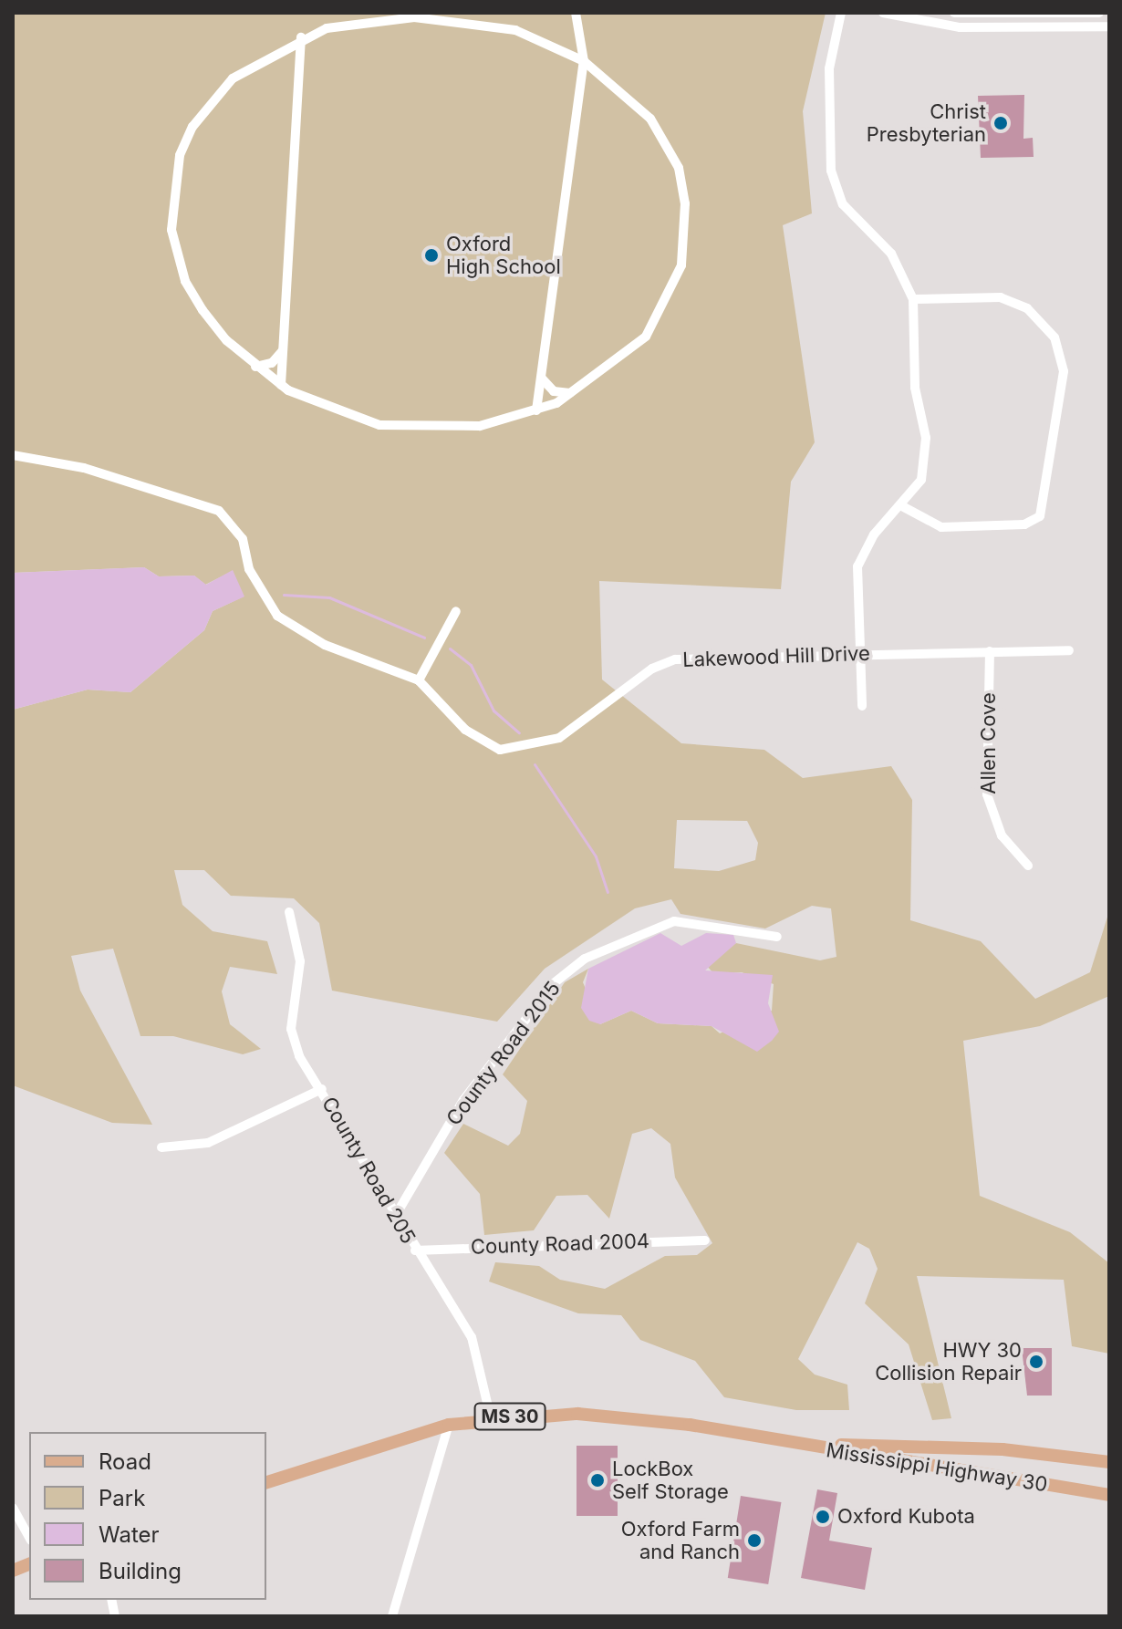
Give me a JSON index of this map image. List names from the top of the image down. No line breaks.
{"streets":{"main road":["MS 30","Mississippi Highway 30"],"street":["Lakewood Hill Drive","Allen Cove","County Road 2015","County Road 205","County Road 2004"]},"crossings":[["Lakewood Hill Drive","Allen Cove"],["County Road 2015","County Road 205"],["County Road 205","County Road 2004"],["County Road 205","Mississippi Highway 30"]],"places":["Christ Presbyterian","Oxford High School","HWY 30 Collision Repair","LockBox Self Storage","Oxford Kubota","Oxford Farm and Ranch"],"legend":["Road","Park","Water","Building"]}
